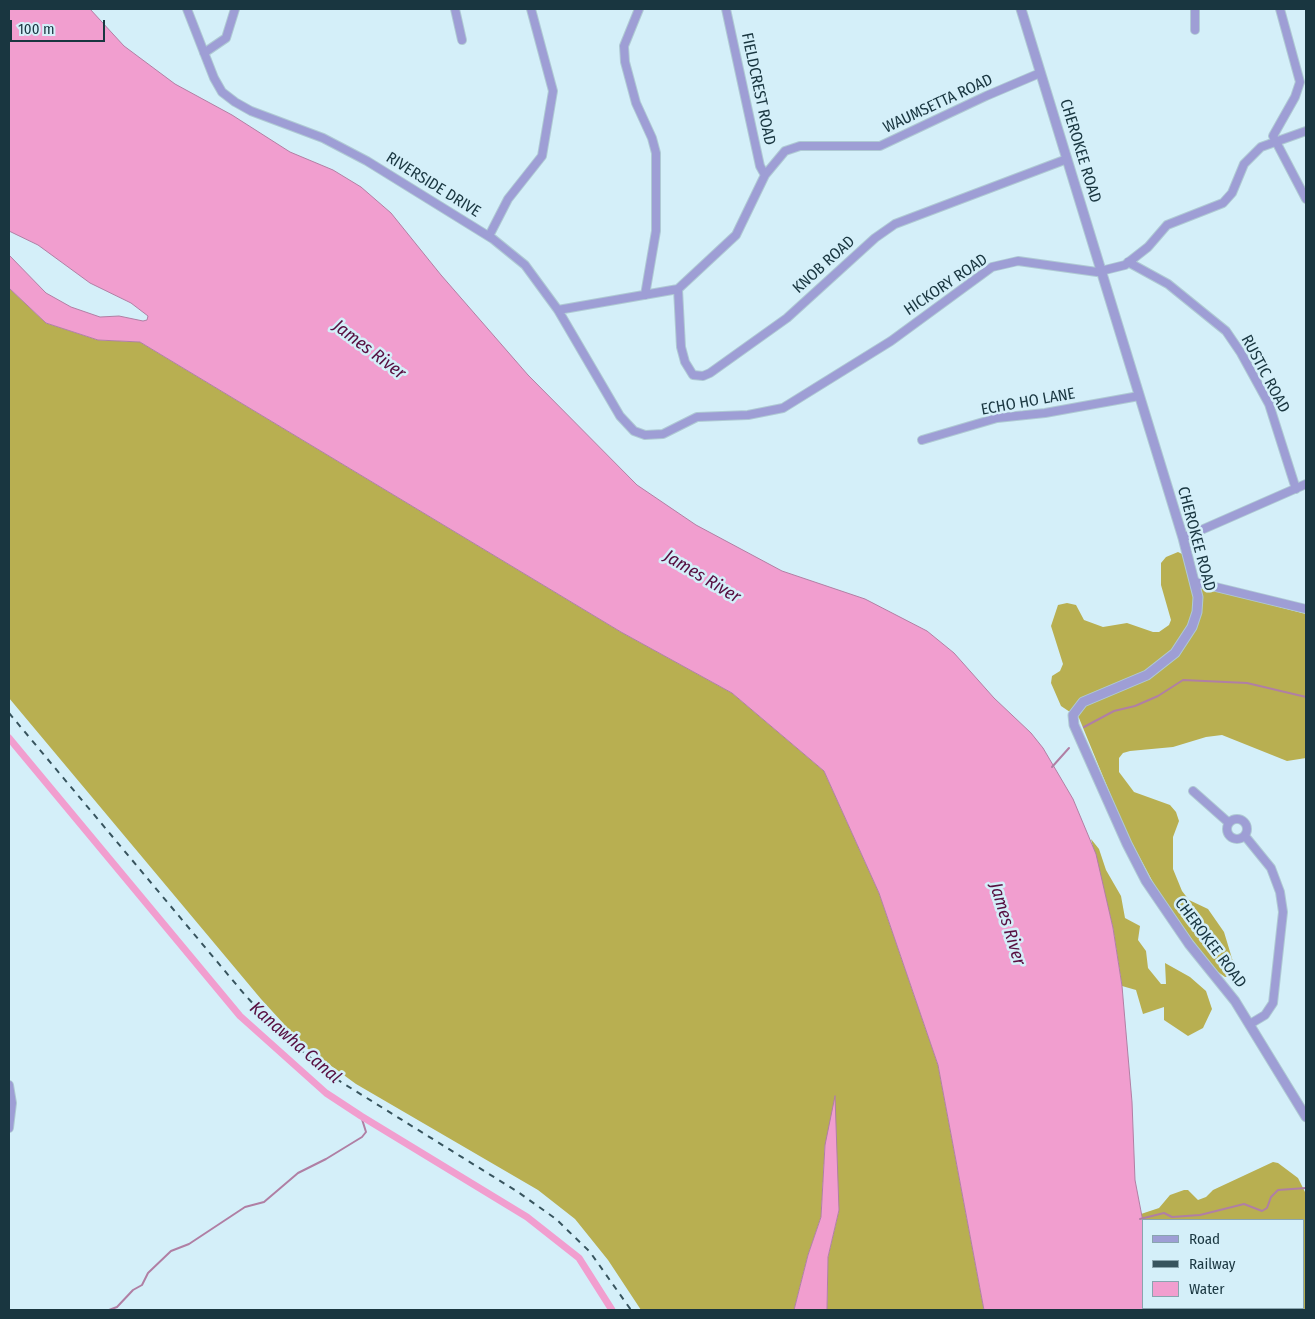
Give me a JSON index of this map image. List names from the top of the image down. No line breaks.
{"streets":{"street":["FIELDCREST ROAD","WAUMSETTA ROAD","CHEROKEE ROAD","RIVERSIDE DRIVE","KNOB ROAD","HICKORY ROAD","RUSTIC ROAD","ECHO HO LANE"]},"crossings":[["FIELDCREST ROAD","WAUMSETTA ROAD"],["WAUMSETTA ROAD","CHEROKEE ROAD"],["WAUMSETTA ROAD","KNOB ROAD"],["CHEROKEE ROAD","KNOB ROAD"],["CHEROKEE ROAD","HICKORY ROAD"],["CHEROKEE ROAD","ECHO HO LANE"],["RIVERSIDE DRIVE","HICKORY ROAD"],["HICKORY ROAD","RUSTIC ROAD"]],"water":["James River","Kanawha Canal"],"legend":["Road","Railway","Water"],"scale_bar":"100 m"}
